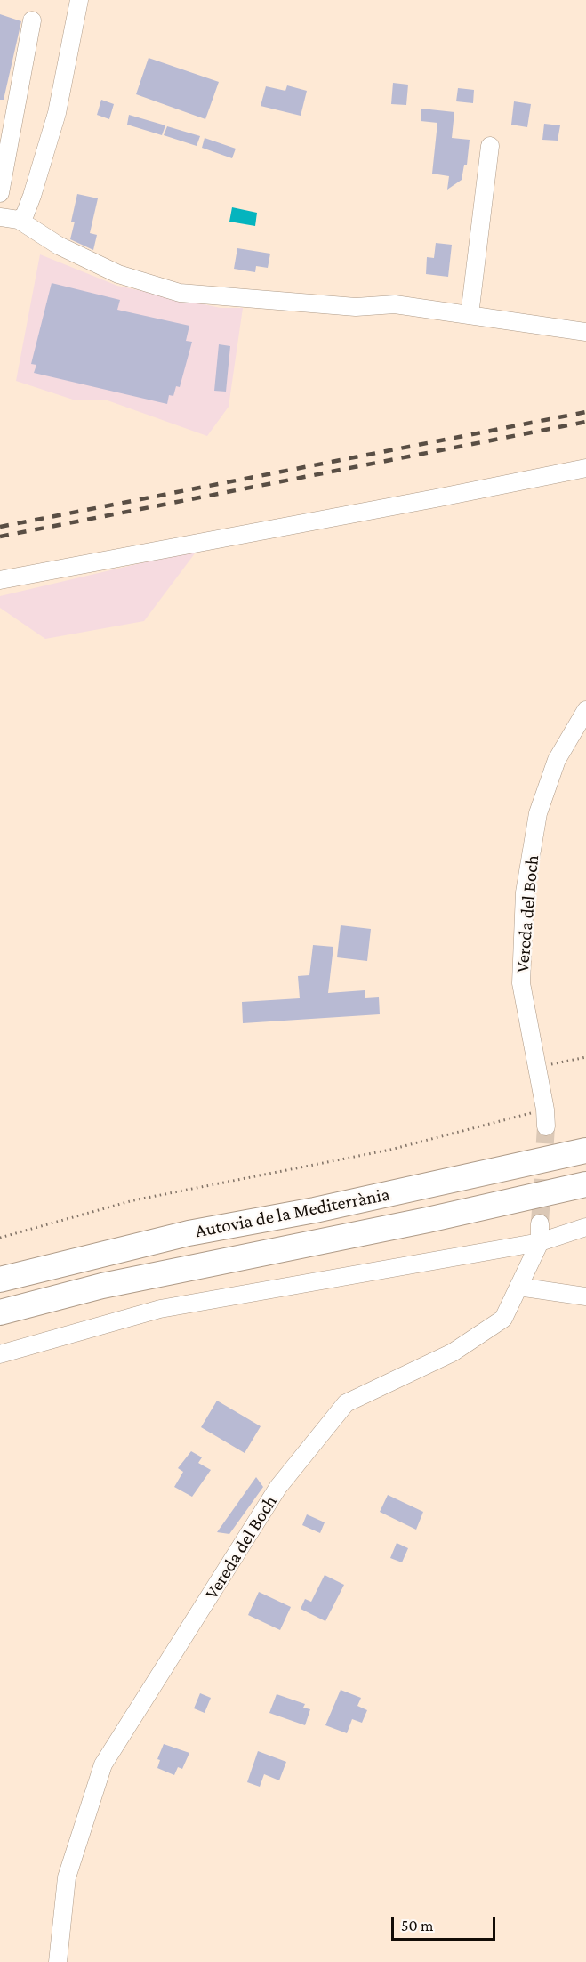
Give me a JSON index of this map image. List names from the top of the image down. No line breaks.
{"streets":{"highway":["Autovia de la Mediterrània"],"street":["Vereda del Boch"]},"scale_bar":"50 m"}
